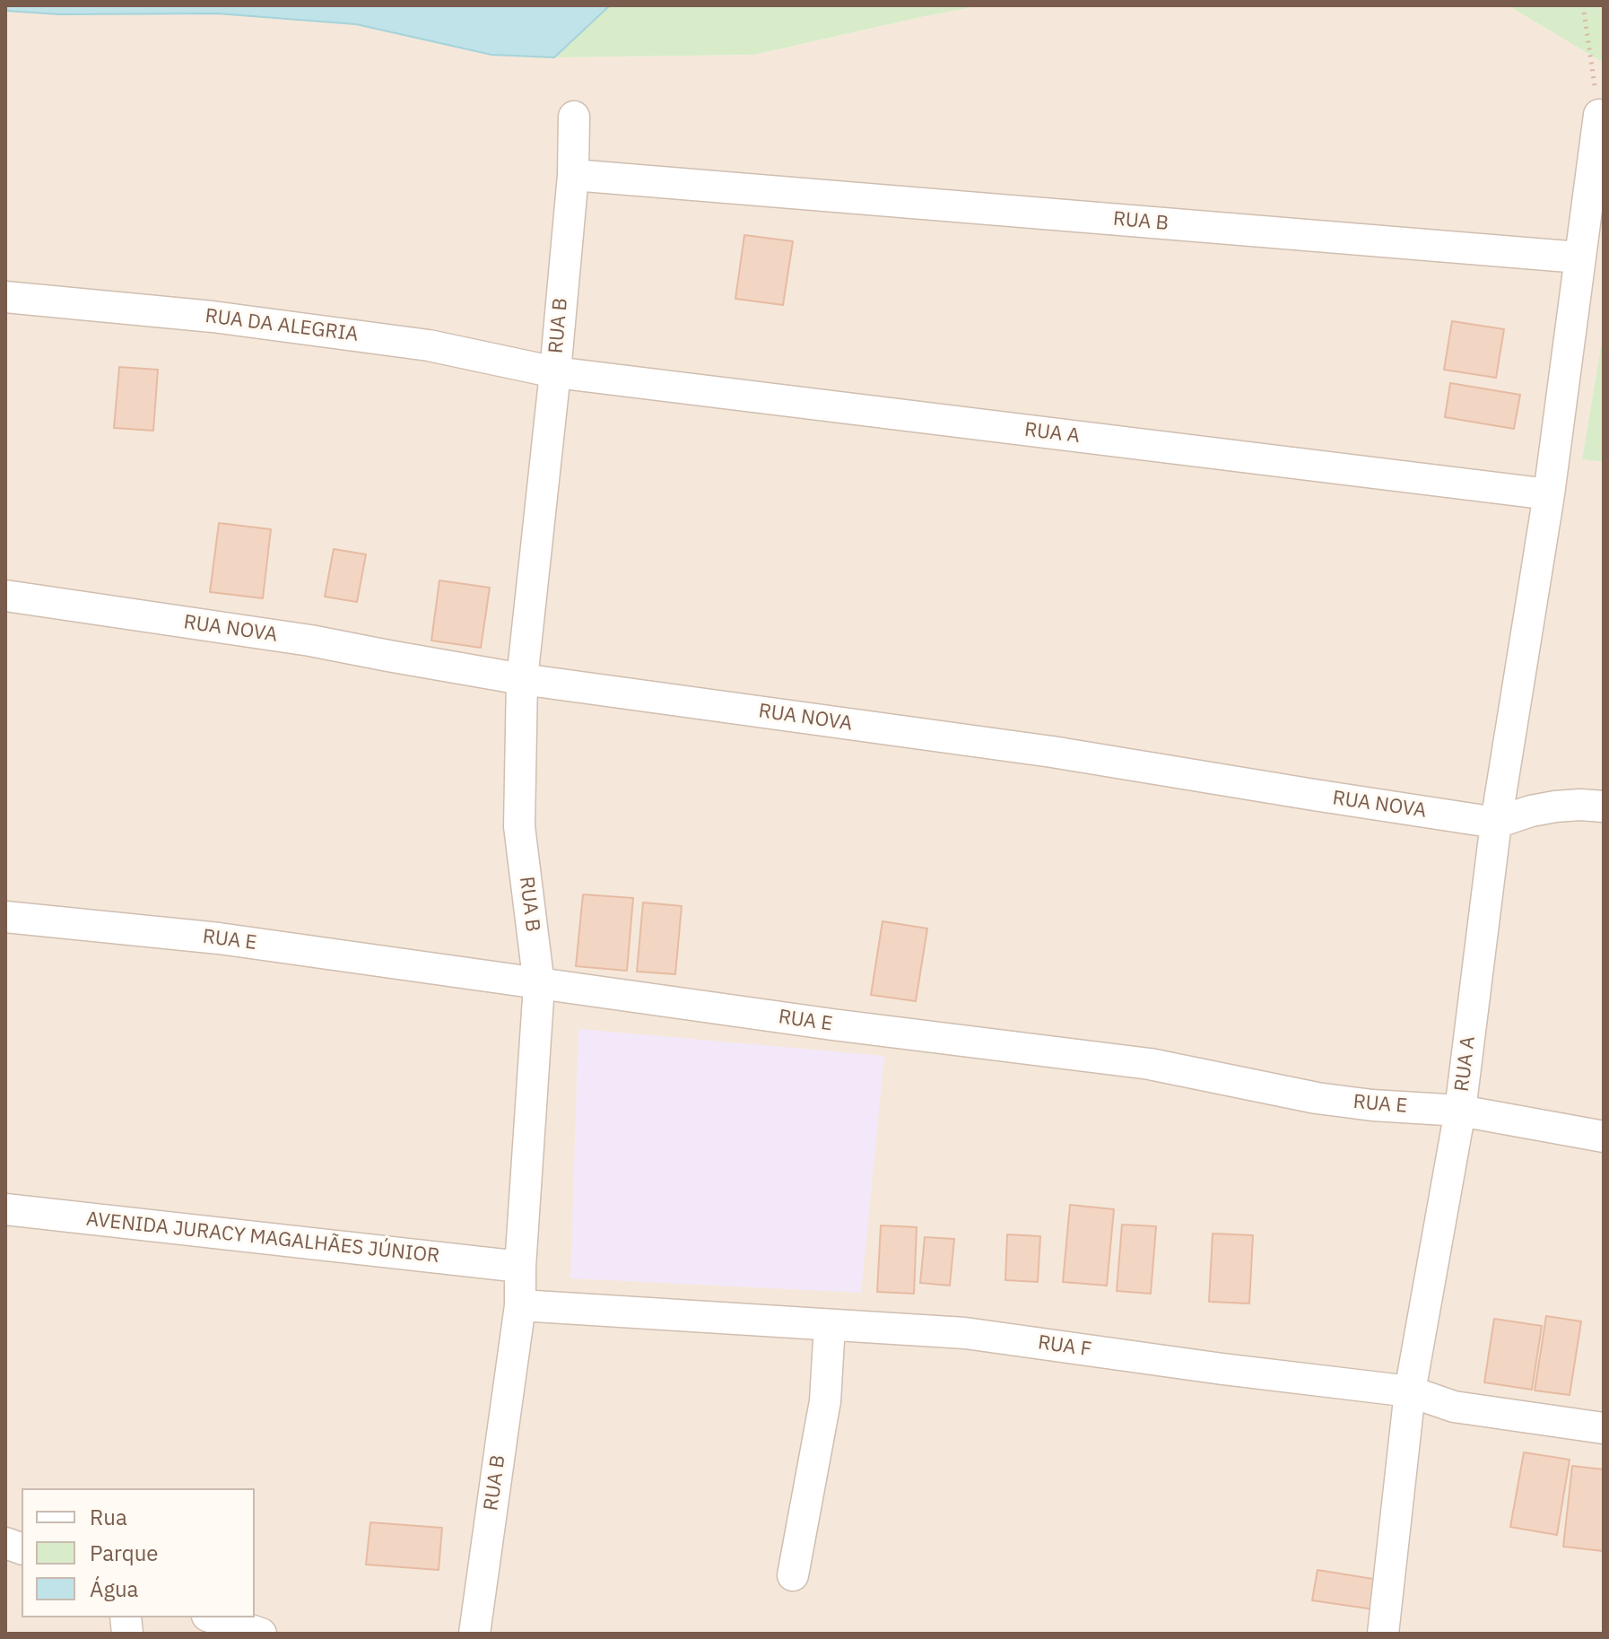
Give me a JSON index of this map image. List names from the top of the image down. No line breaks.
{"streets":{"street":["RUA B","RUA DA ALEGRIA","RUA A","RUA NOVA","RUA E","AVENIDA JURACY MAGALHÃES JÚNIOR","RUA F"]},"crossings":[["RUA B","RUA DA ALEGRIA"],["RUA B","RUA A"],["RUA B","RUA NOVA"],["RUA B","RUA E"],["RUA B","AVENIDA JURACY MAGALHÃES JÚNIOR"],["RUA B","RUA F"],["RUA DA ALEGRIA","RUA A"],["RUA A","RUA NOVA"],["RUA A","RUA E"],["RUA A","RUA F"]],"legend":["Rua","Parque","Água"]}
